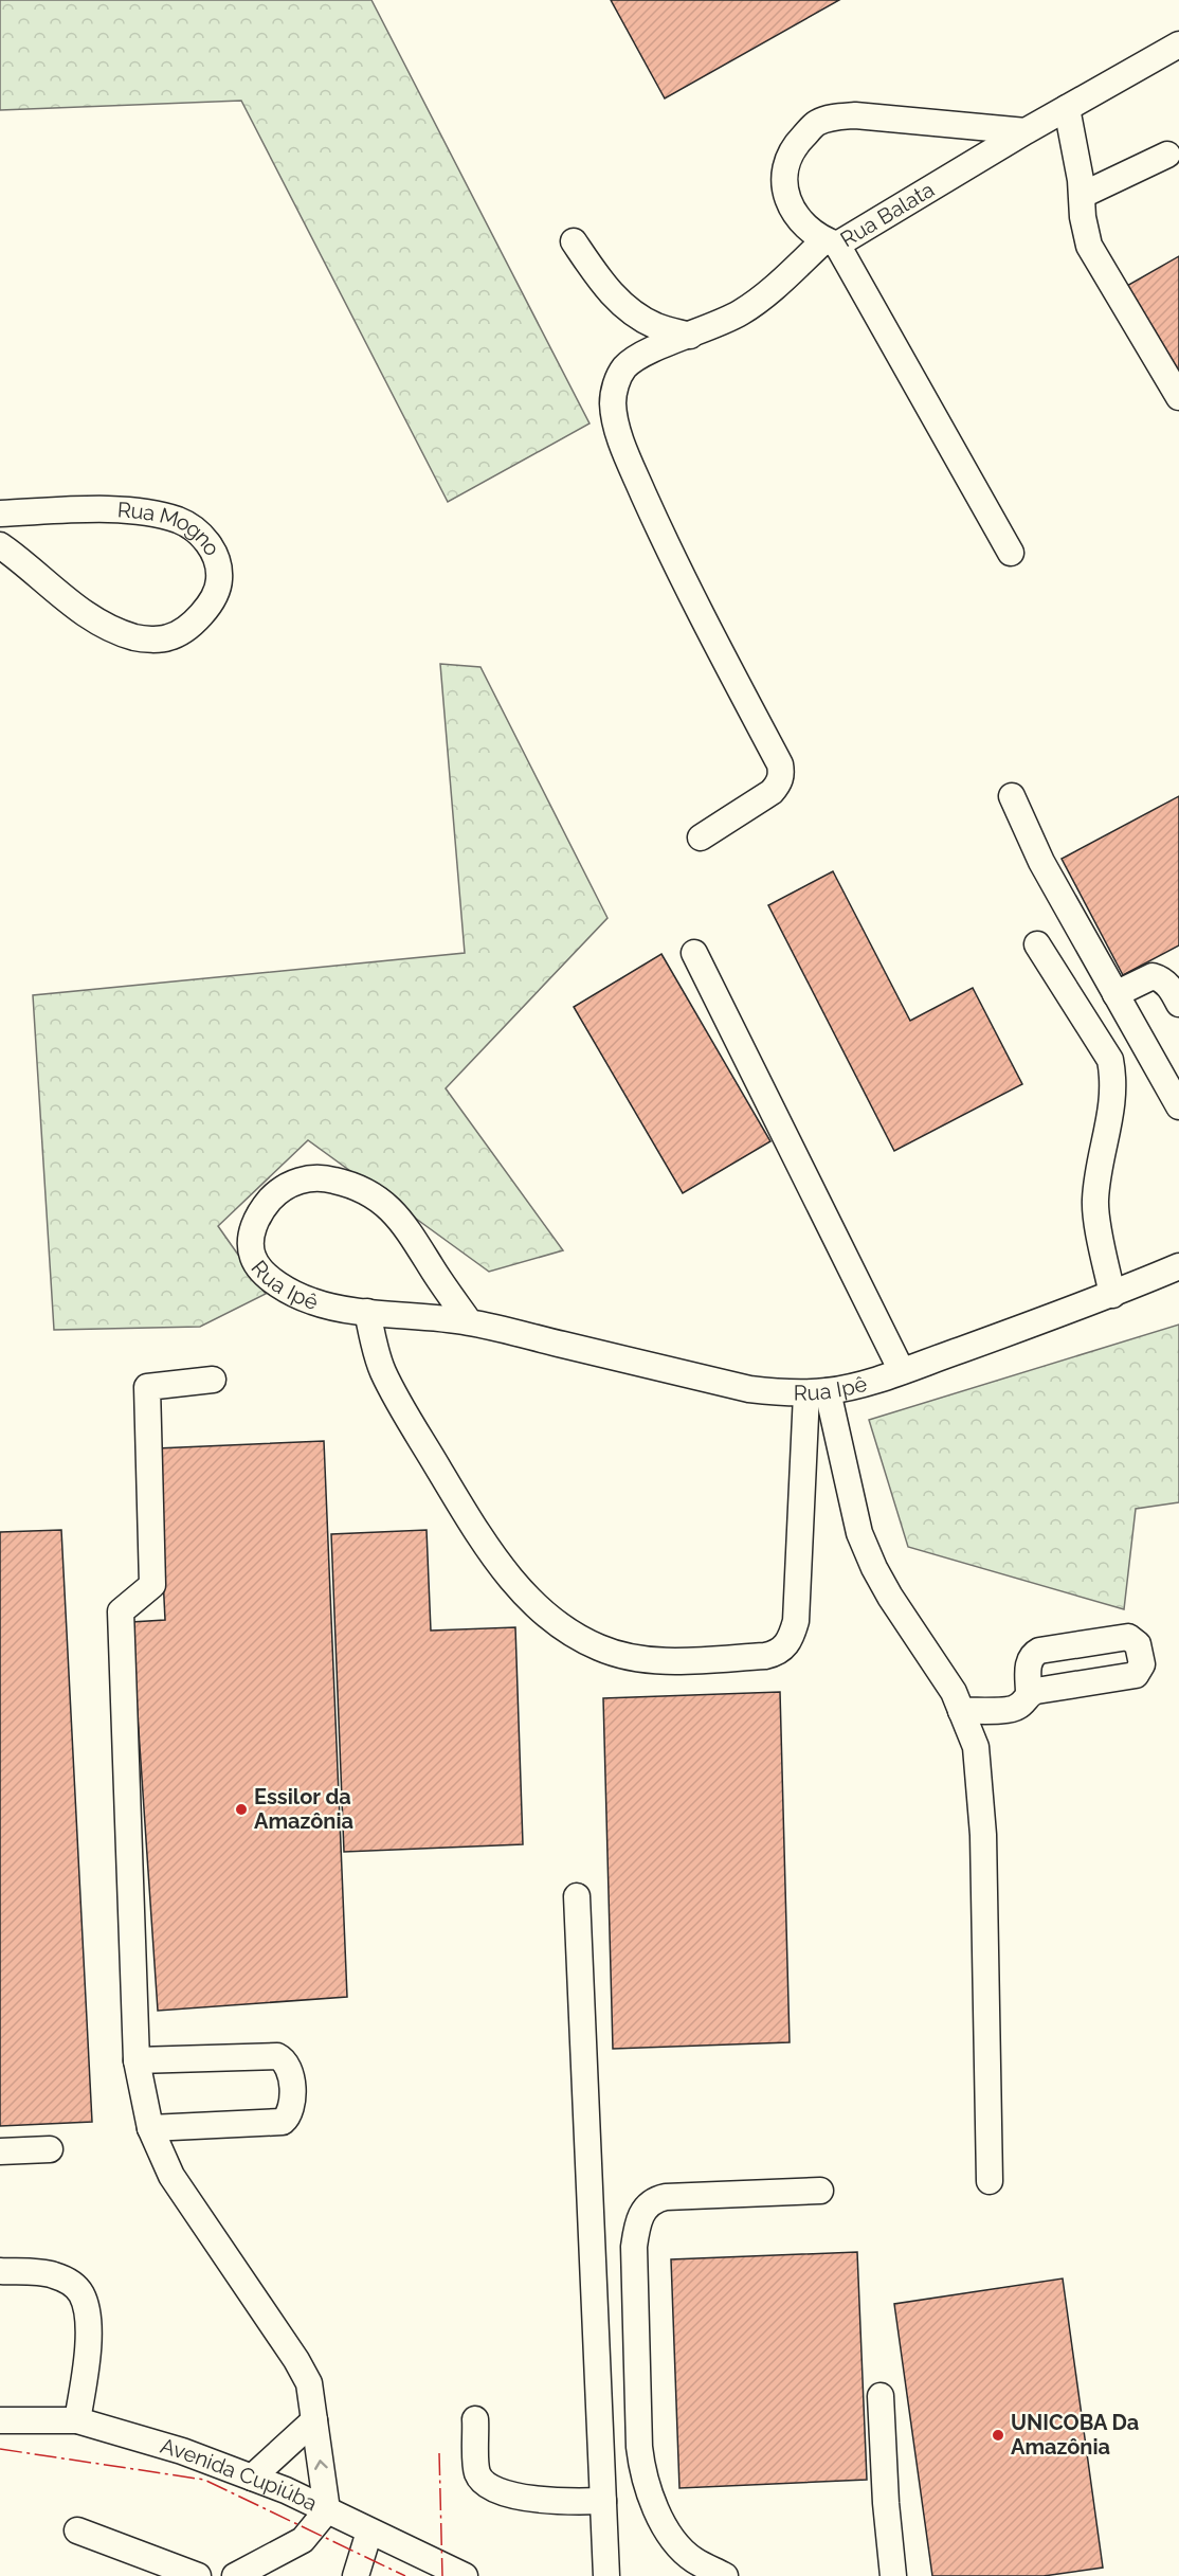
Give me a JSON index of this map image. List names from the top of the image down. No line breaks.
{"streets":{"street":["Rua Balata","Rua Mogno","Rua Ipê","Avenida Cupiúba"]},"places":["Essilor da Amazônia","UNICOBA Da Amazônia"]}
